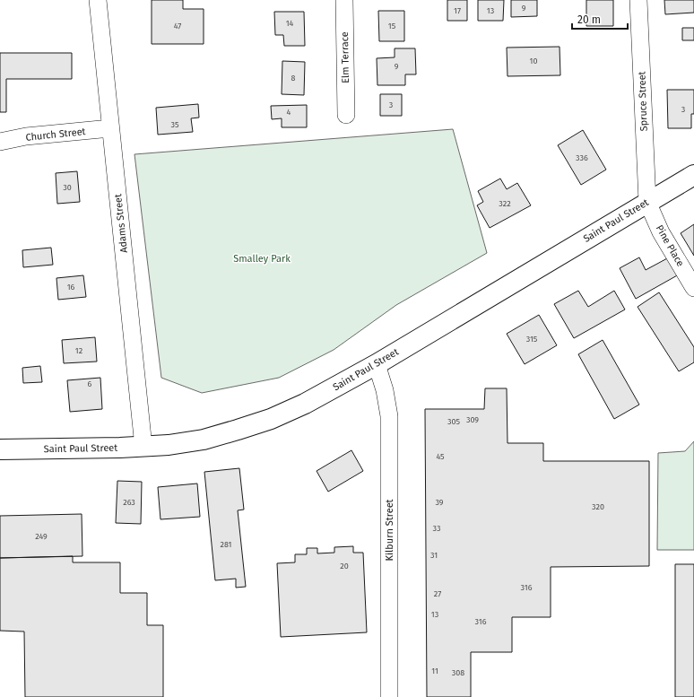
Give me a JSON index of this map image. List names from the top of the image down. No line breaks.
{"streets":{"street":["Elm Terrace","Spruce Street","Church Street","Saint Paul Street","Adams Street","Pine Place","Kilburn Street"]},"crossings":[["Spruce Street","Saint Paul Street"],["Spruce Street","Pine Place"],["Church Street","Adams Street"],["Saint Paul Street","Adams Street"],["Saint Paul Street","Pine Place"],["Saint Paul Street","Kilburn Street"]],"parks":["Smalley Park"],"house_numbers":["9","17","13","14","47","15","10","9","8","3","3","4","35","336","30","322","16","315","12","6","309","305","45","263","39","320","33","249","281","31","20","316","27","13","316","11","308"],"scale_bar":"20 m"}
